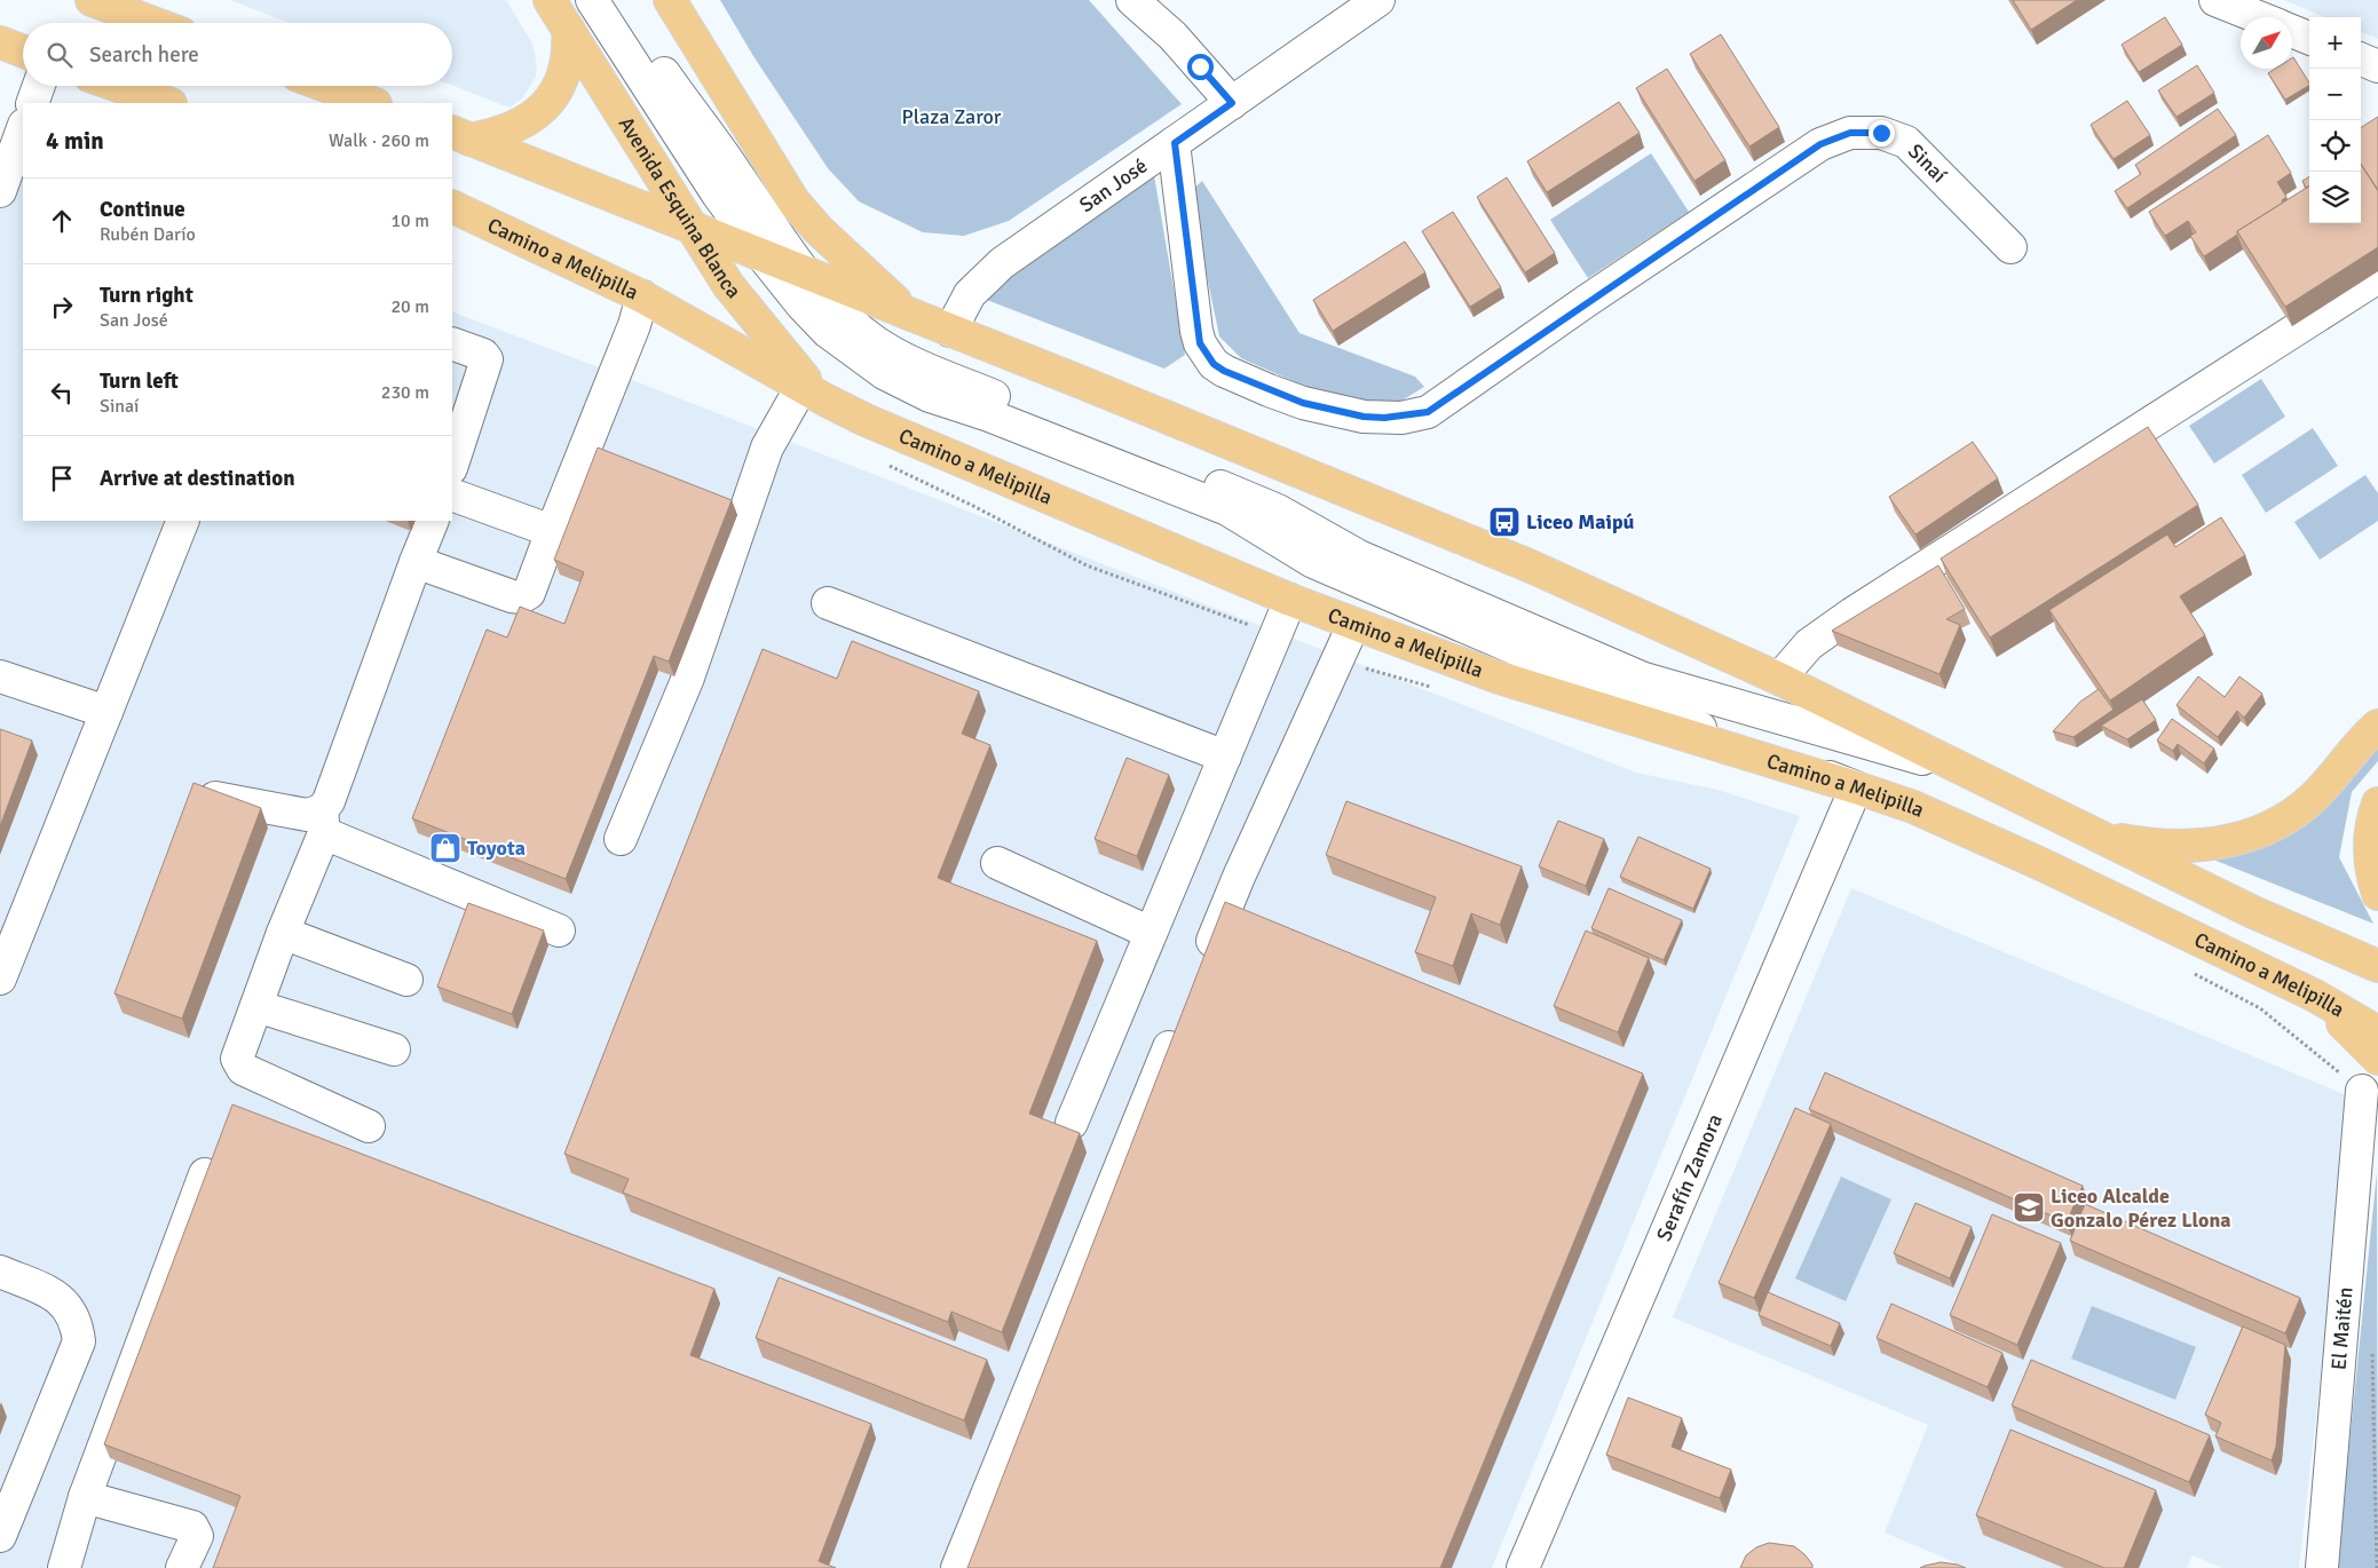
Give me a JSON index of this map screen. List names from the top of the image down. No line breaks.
{"streets":{"main road":["Avenida Esquina Blanca","Camino a Melipilla"],"street":["Sinaí","San José","Serafín Zamora","El Maitén"]},"crossings":[["Sinaí","San José"],["Avenida Esquina Blanca","Camino a Melipilla"],["Camino a Melipilla","Serafín Zamora"]],"parks":["Plaza Zaror"],"places":{"bus stop":["Liceo Maipú"],"shop":["Toyota"],"school or university":["Liceo Alcalde Gonzalo Pérez Llona"]},"north":"top right","page":{"map_buttons":["+","−"],"search":"Search here","heading":["4 min","Walk · 260 m"],"list":[["Continue","Rubén Darío","10 m"],["Turn right","San José","20 m"],["Turn left","Sinaí","230 m"],"Arrive at destination"]}}
